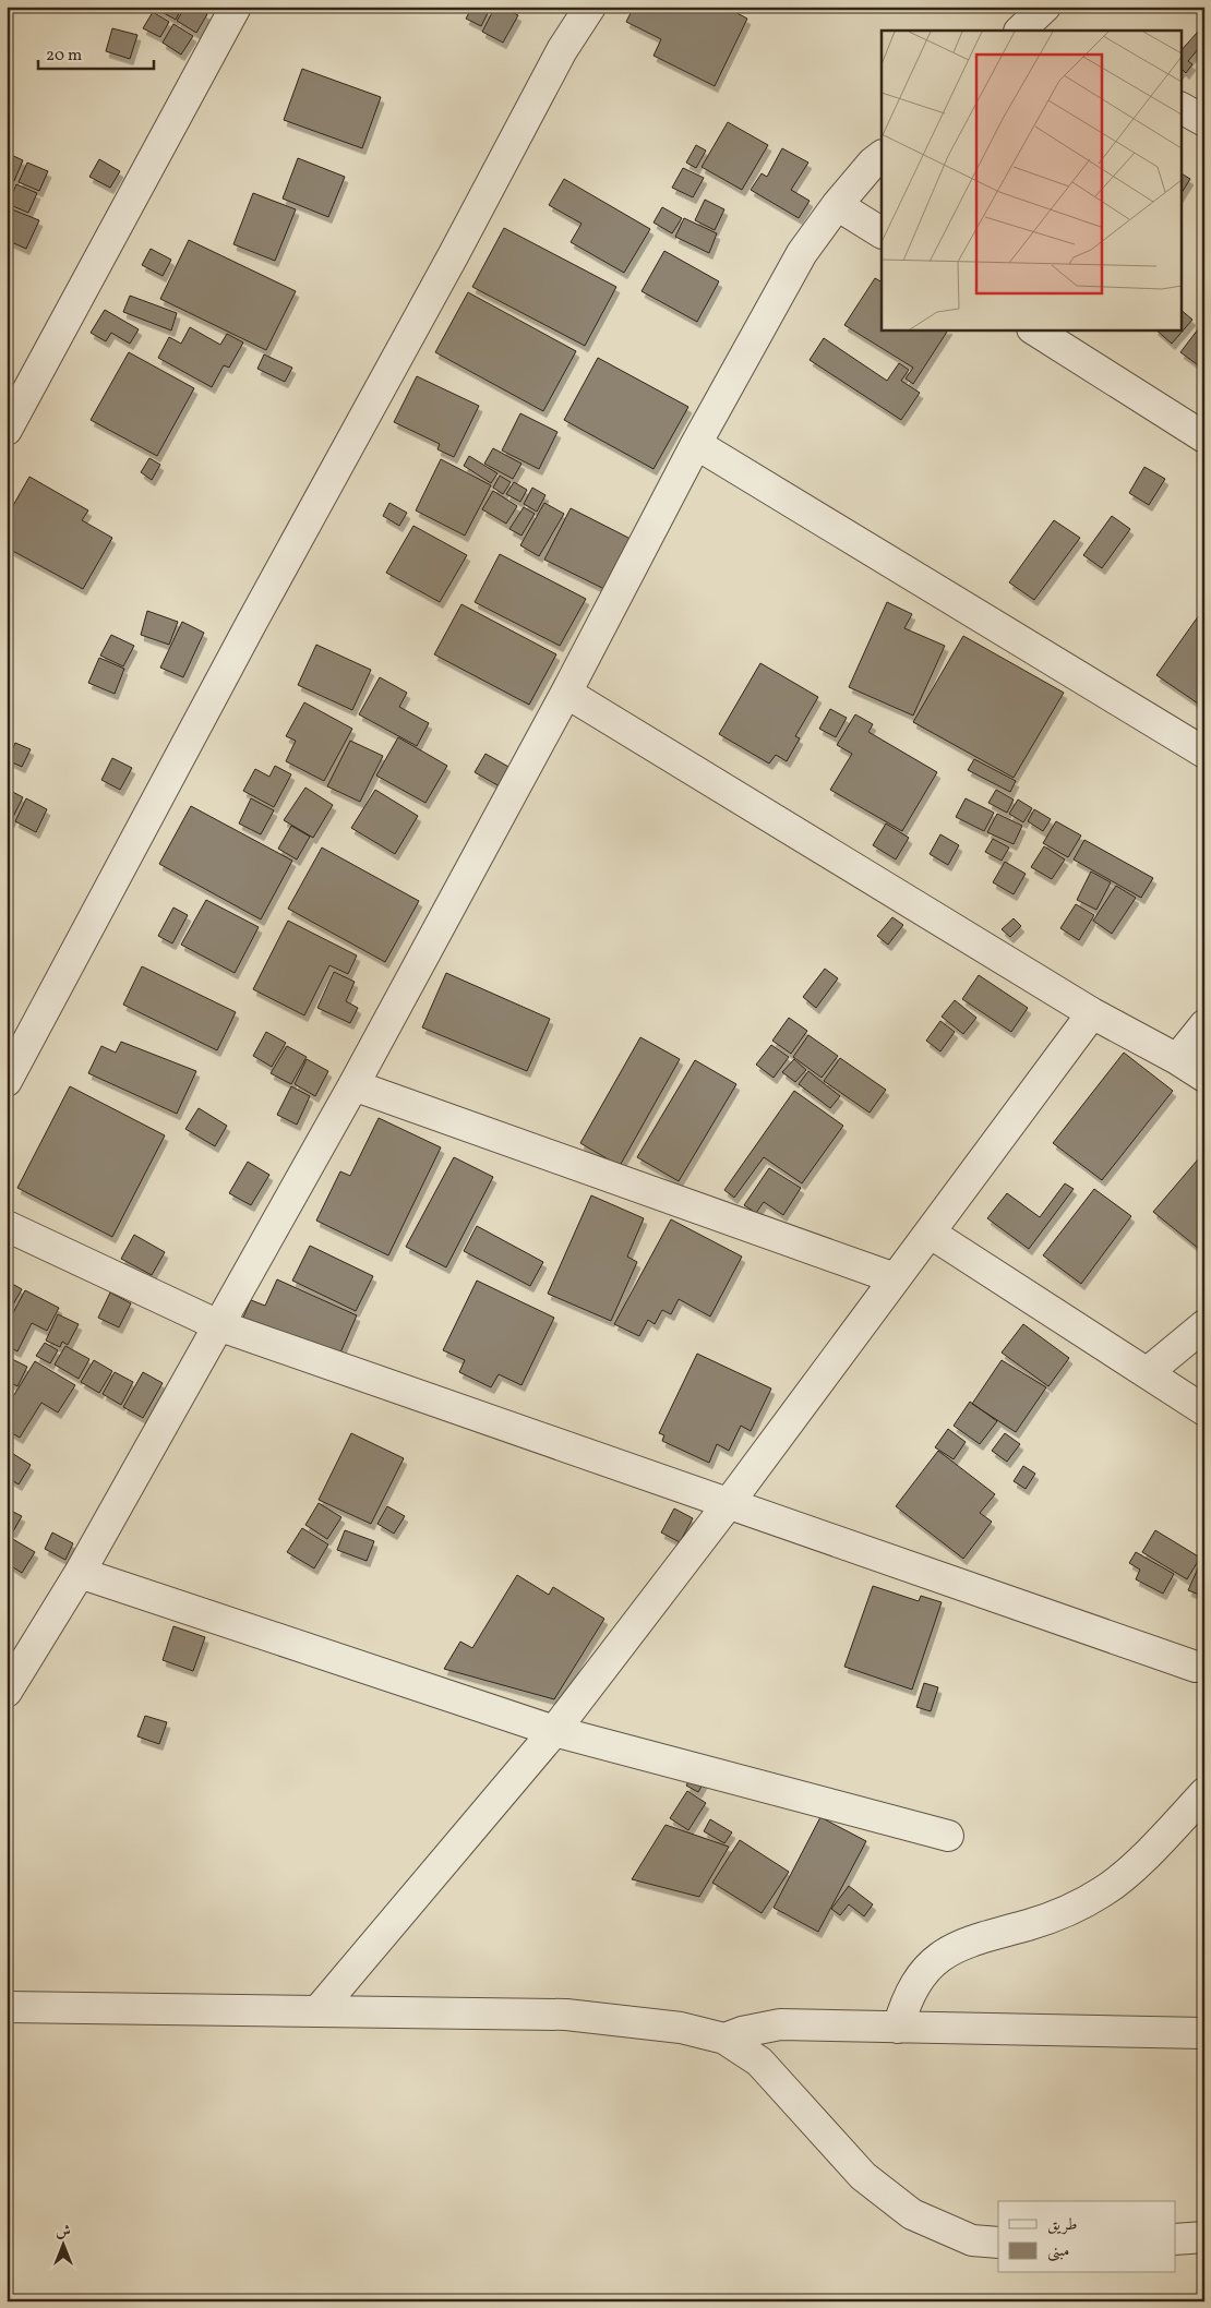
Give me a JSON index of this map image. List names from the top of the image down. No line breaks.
{"legend":["طريق","مبنى"],"scale_bar":"20 m","north":"top"}
